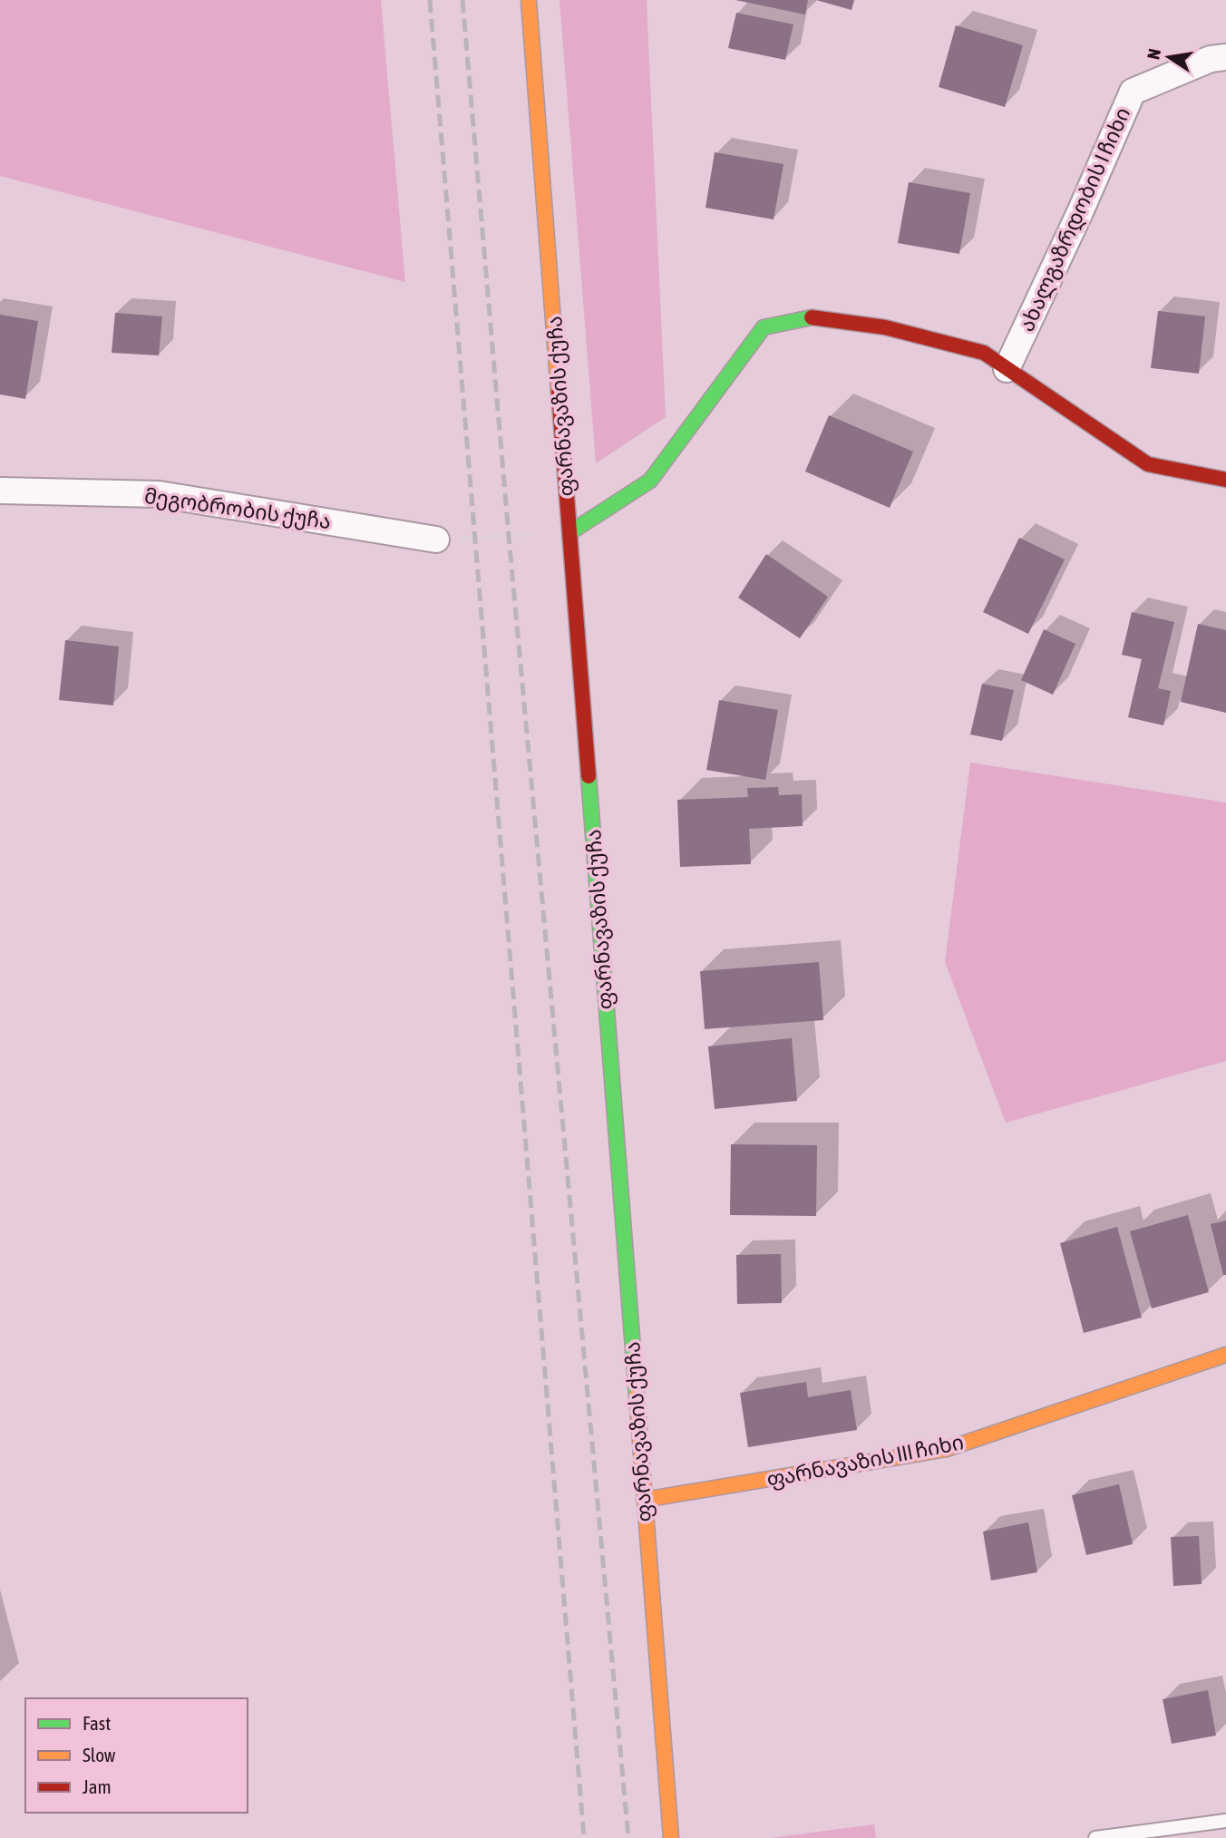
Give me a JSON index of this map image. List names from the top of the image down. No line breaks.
{"streets":{"street":["ახალგაზრდობის I ჩიხი","ფარნავაზის ქუჩა","მეგობრობის ქუჩა","ფარნავაზის III ჩიხი"]},"crossings":[["ფარნავაზის ქუჩა","ფარნავაზის III ჩიხი"]],"legend":["Fast","Slow","Jam"],"north":"left"}
